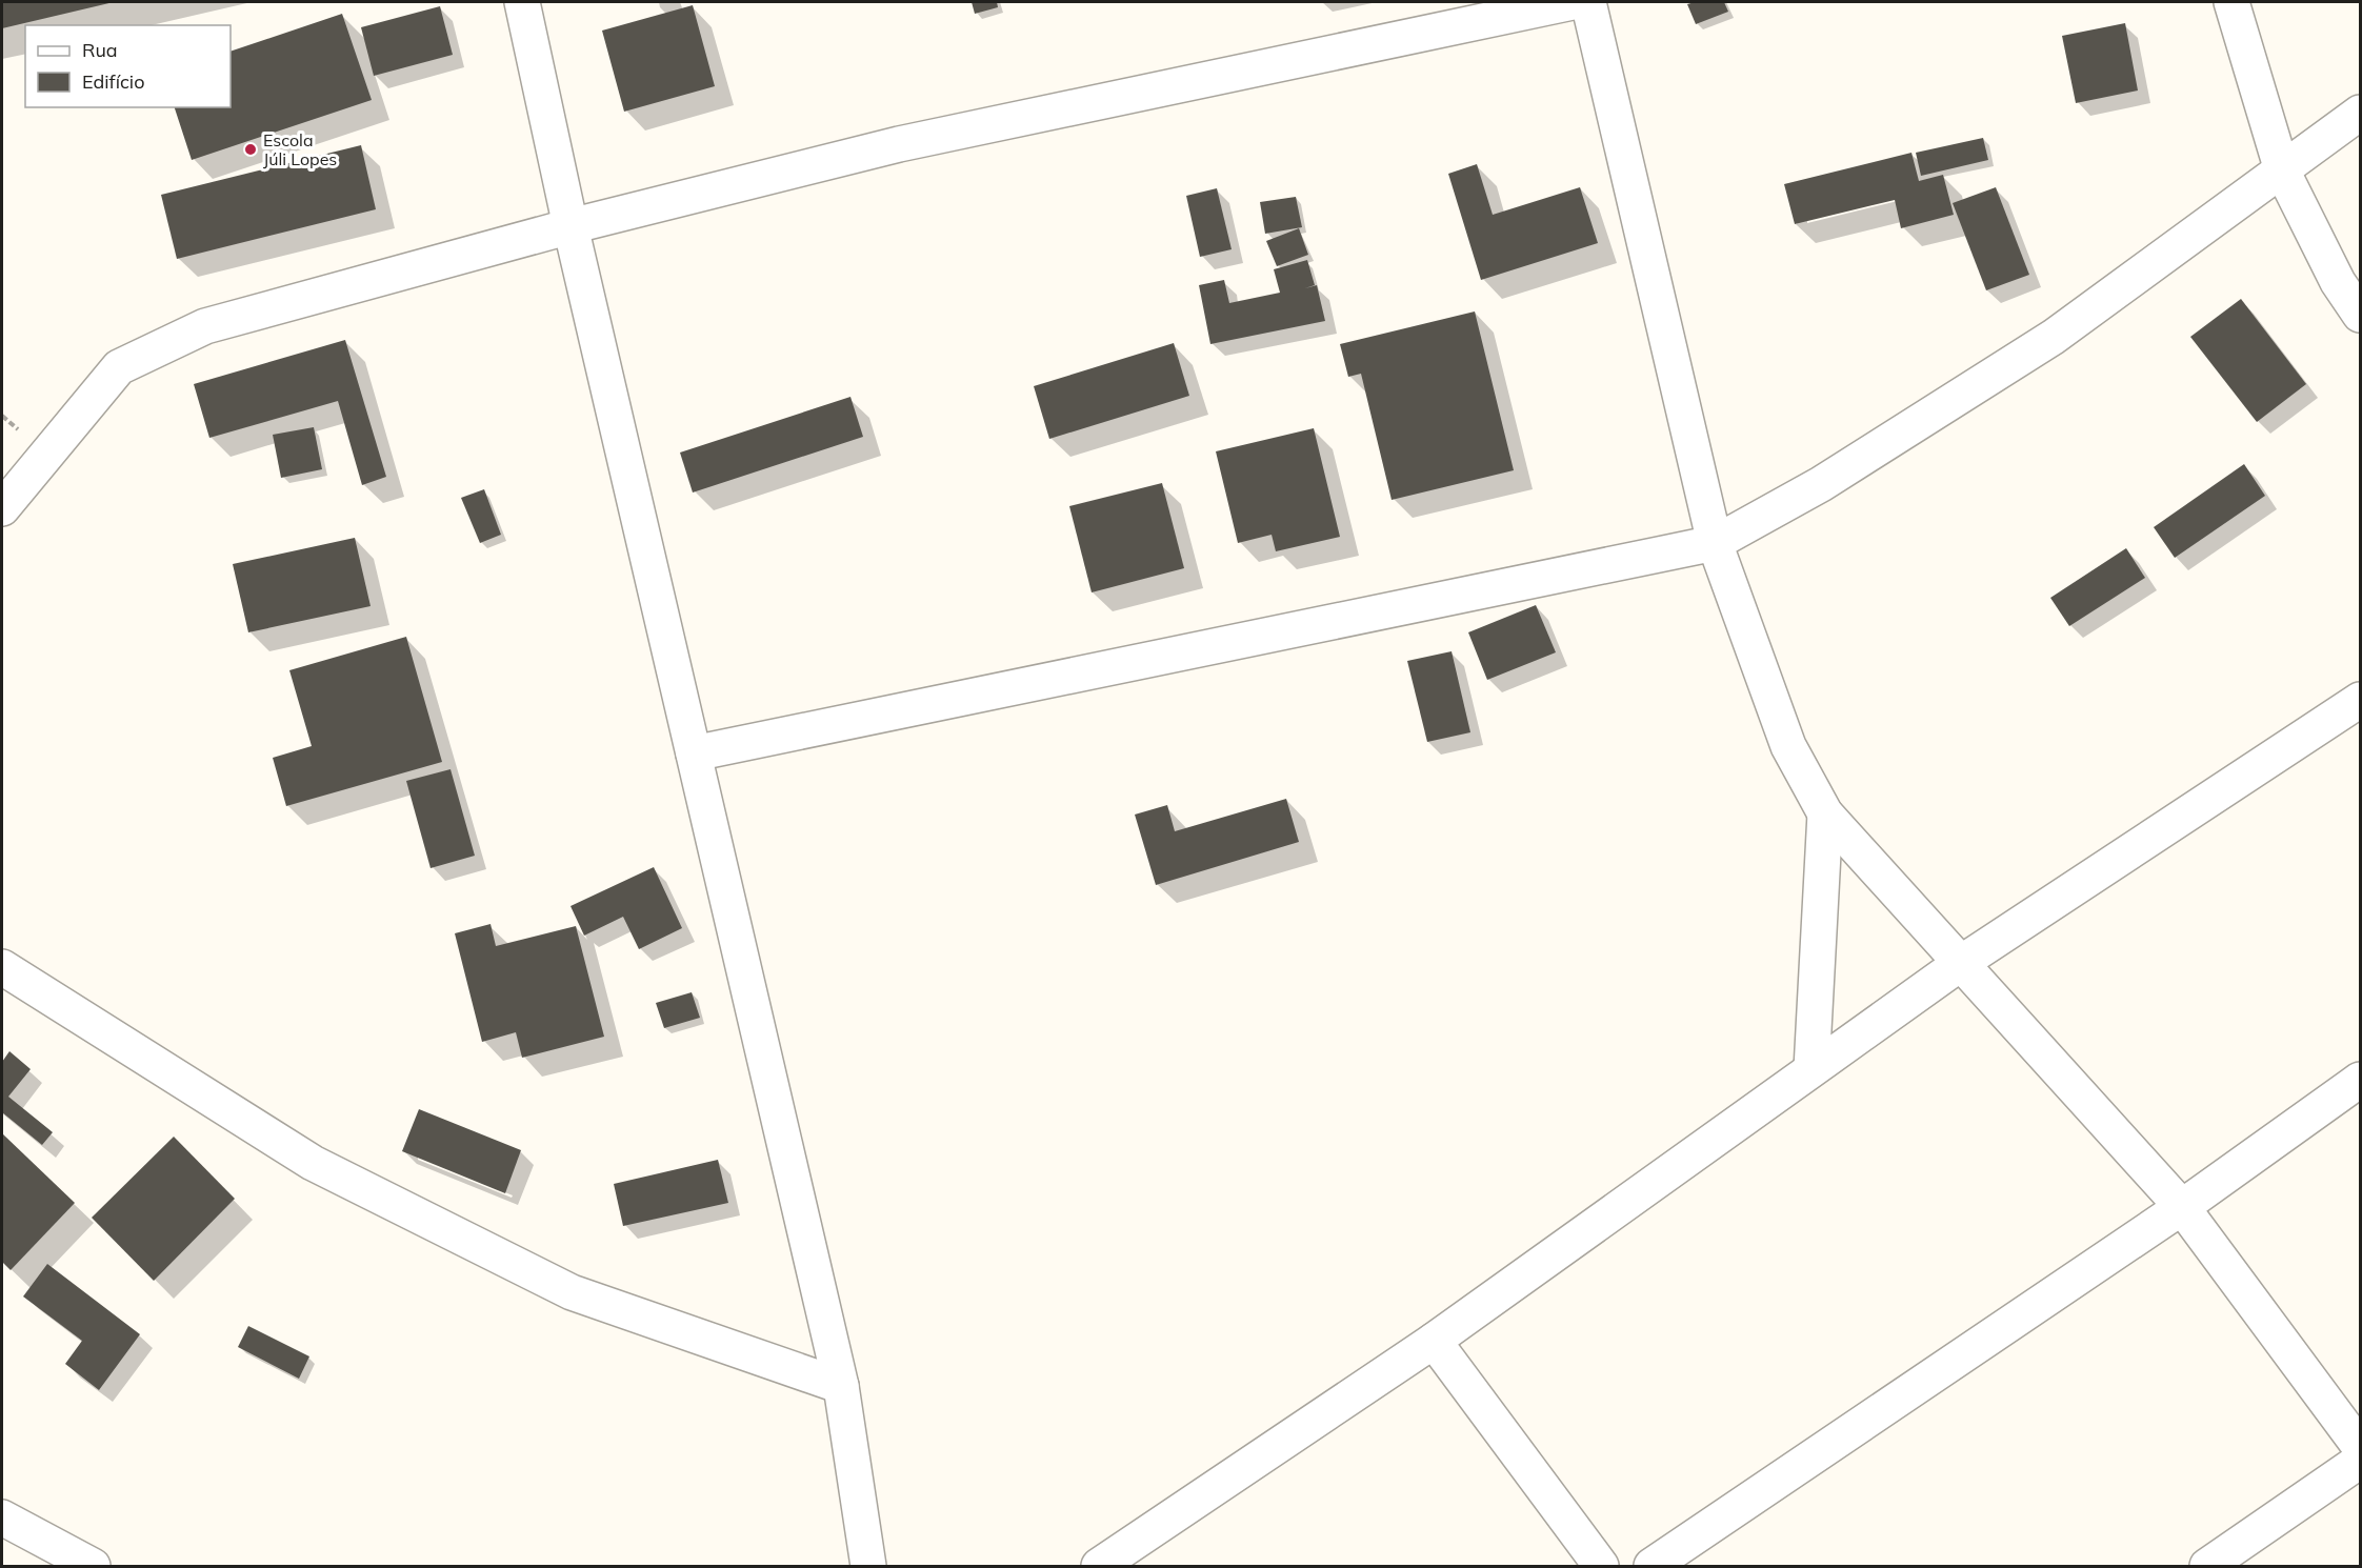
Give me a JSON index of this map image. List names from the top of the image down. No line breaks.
{"places":["Escola Júli Lopes"],"legend":["Rua","Edifício"]}
